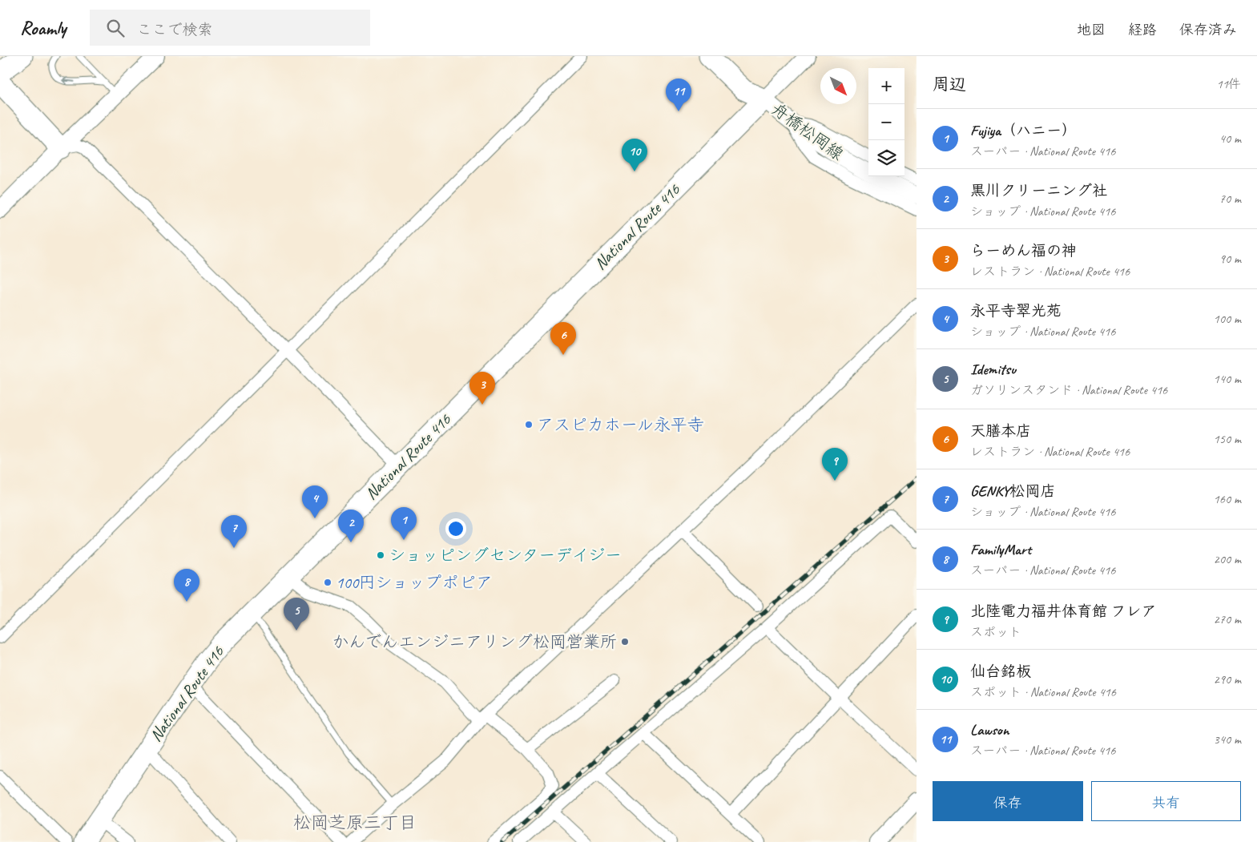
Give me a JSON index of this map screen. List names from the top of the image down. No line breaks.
{"streets":{"highway":["National Route 416"],"street":["舟橋松岡線"]},"crossings":[["舟橋松岡線","National Route 416"]],"districts":["松岡芝原三丁目"],"places":["アスピカホール永平寺","ショッピングセンターデイジー","100円ショップポピア","かんでんエンジニアリング松岡営業所"],"north":"bottom right","page":{"header":"Roamly","search":"ここで検索","nav":["地図","経路","保存済み"],"heading":["周辺","11件"],"map_buttons":["+","−"],"pins":["11","10","6","3","9","4","1","2","7","8","5"],"list":[{"mark":"1","name":"Fujiya（ハニー）","note":"スーパー · National Route 416","value":"40 m"},{"mark":"2","name":"黒川クリーニング社","note":"ショップ · National Route 416","value":"70 m"},{"mark":"3","name":"らーめん福の神","note":"レストラン · National Route 416","value":"90 m"},{"mark":"4","name":"永平寺翠光苑","note":"ショップ · National Route 416","value":"100 m"},{"mark":"5","name":"Idemitsu","note":"ガソリンスタンド · National Route 416","value":"140 m"},{"mark":"6","name":"天膳本店","note":"レストラン · National Route 416","value":"150 m"},{"mark":"7","name":"GENKY松岡店","note":"ショップ · National Route 416","value":"160 m"},{"mark":"8","name":"FamilyMart","note":"スーパー · National Route 416","value":"200 m"},{"mark":"9","name":"北陸電力福井体育館 フレア","note":"スポット","value":"270 m"},{"mark":"10","name":"仙台銘板","note":"スポット · National Route 416","value":"290 m"},{"mark":"11","name":"Lawson","note":"スーパー · National Route 416","value":"340 m"}],"buttons":["保存","共有"]}}
